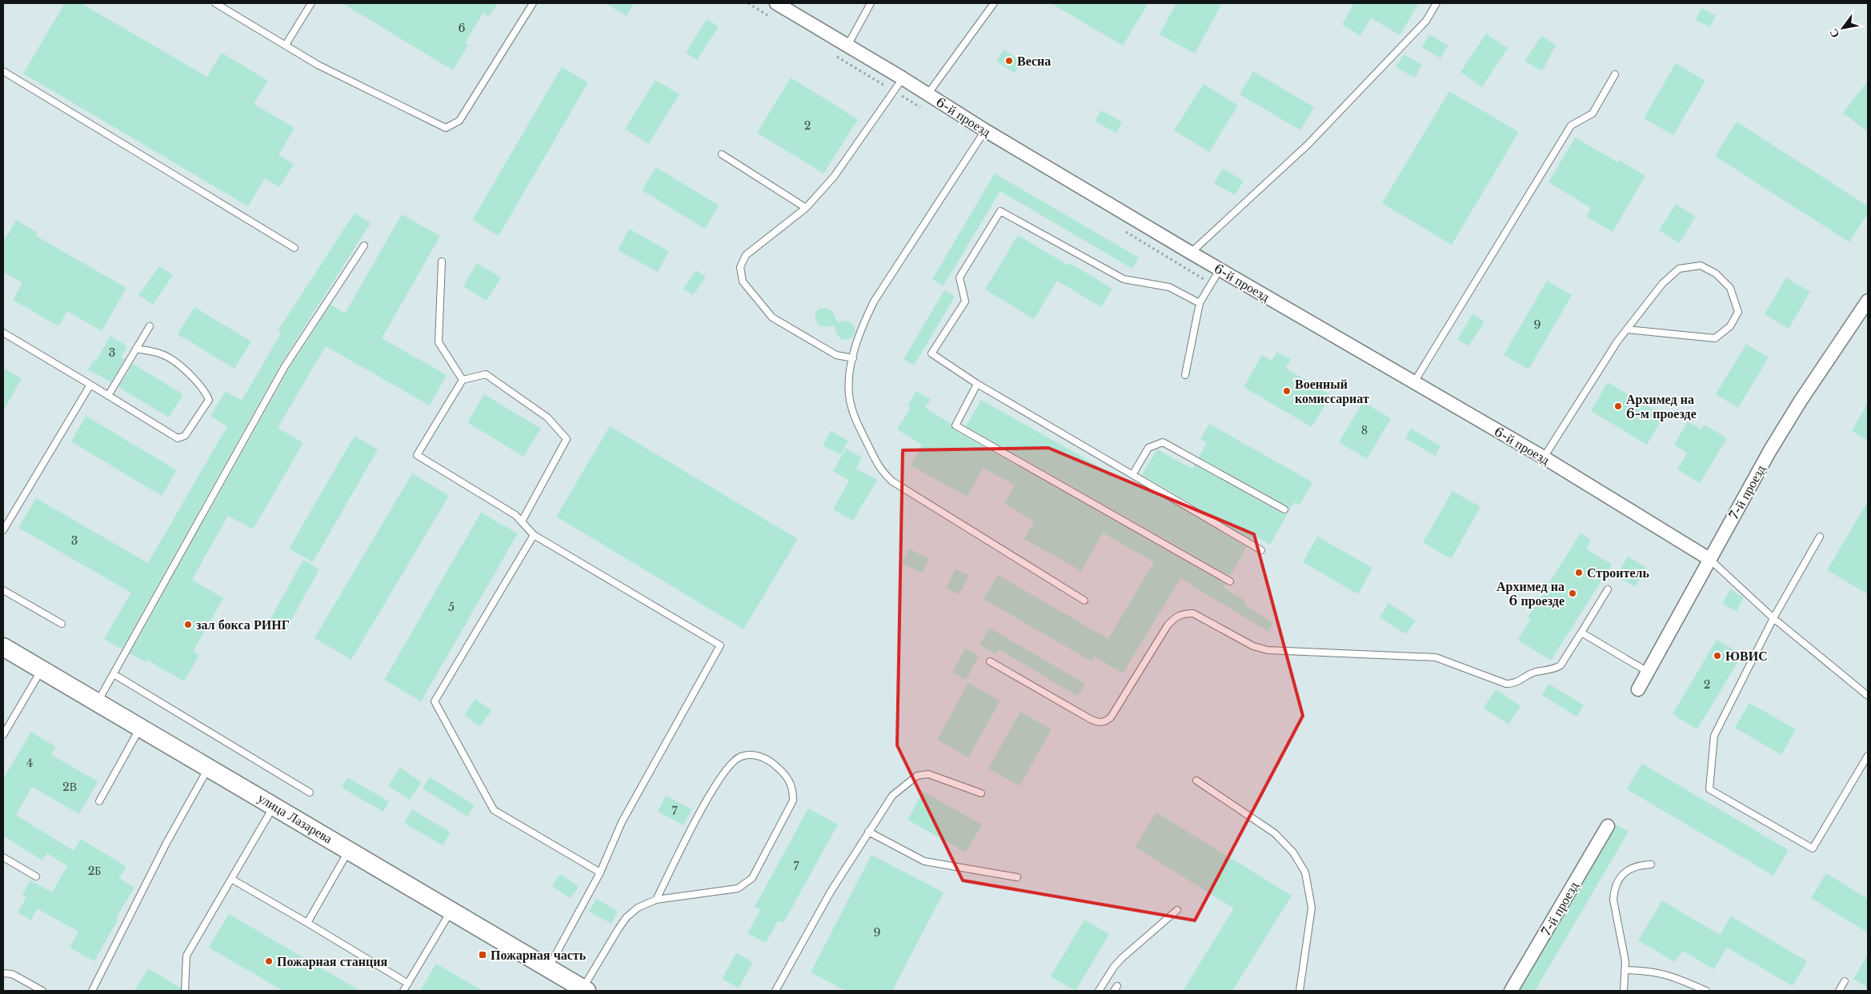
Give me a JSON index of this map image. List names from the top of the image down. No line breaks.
{"streets":{"main road":["улица Лазарева"],"street":["6-й проезд","7-й проезд"]},"crossings":[["6-й проезд","7-й проезд"]],"places":{"other":["Весна","Военный комиссариат","Архимед на 6-м проезде","Строитель","Архимед на 6 проезде","зал бокса РИНГ","ЮВИС","Пожарная станция"],"transit":["Пожарная часть"]},"house_numbers":["6","2","9","3","8","3","5","2","4","2В","7","7","2Б","9"],"north":"bottom left"}
